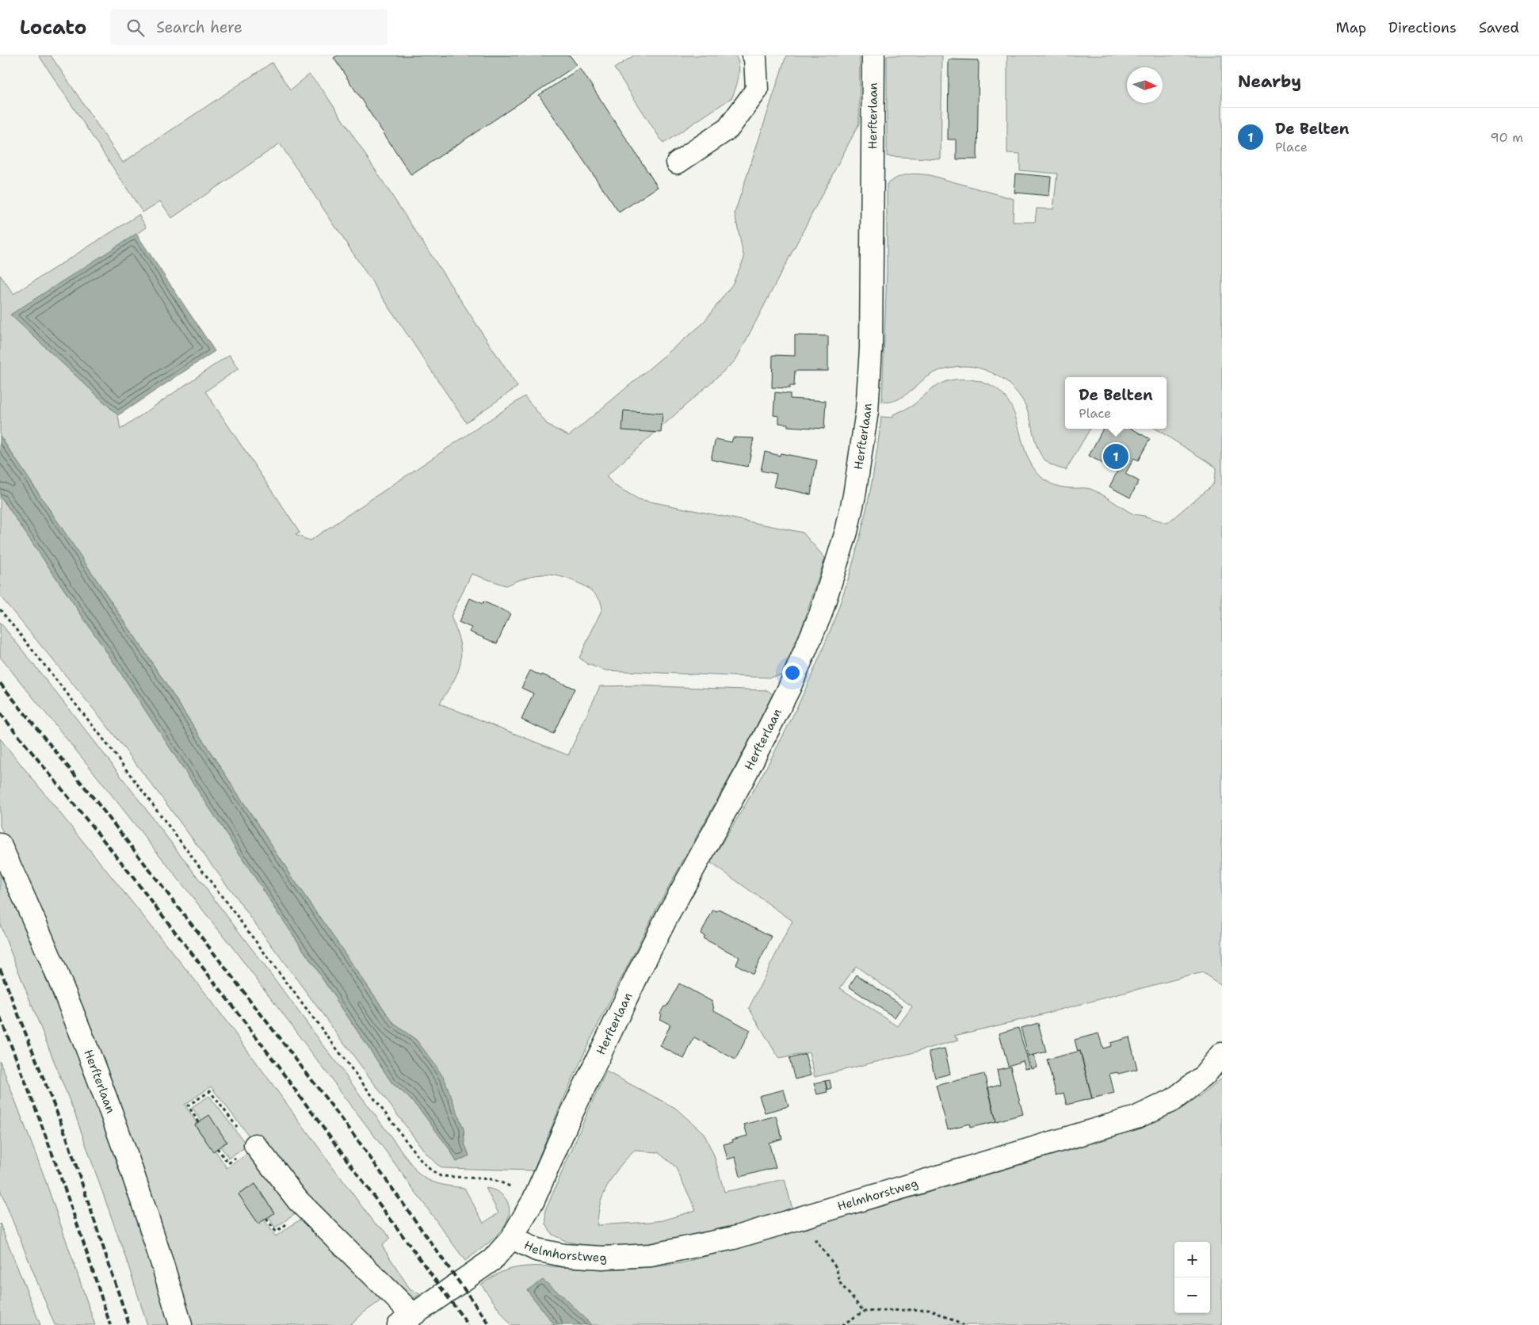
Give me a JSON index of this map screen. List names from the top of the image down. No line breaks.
{"streets":{"street":["Herfterlaan","Helmhorstweg"]},"crossings":[["Herfterlaan","Helmhorstweg"]],"north":"right","page":{"header":"Locato","search":"Search here","nav":["Map","Directions","Saved"],"heading":"Nearby","list":[{"mark":"1","name":"De Belten","note":"Place","value":"90 m"}],"popup":["De Belten","Place"],"pins":"1","map_buttons":["+","−"]}}
